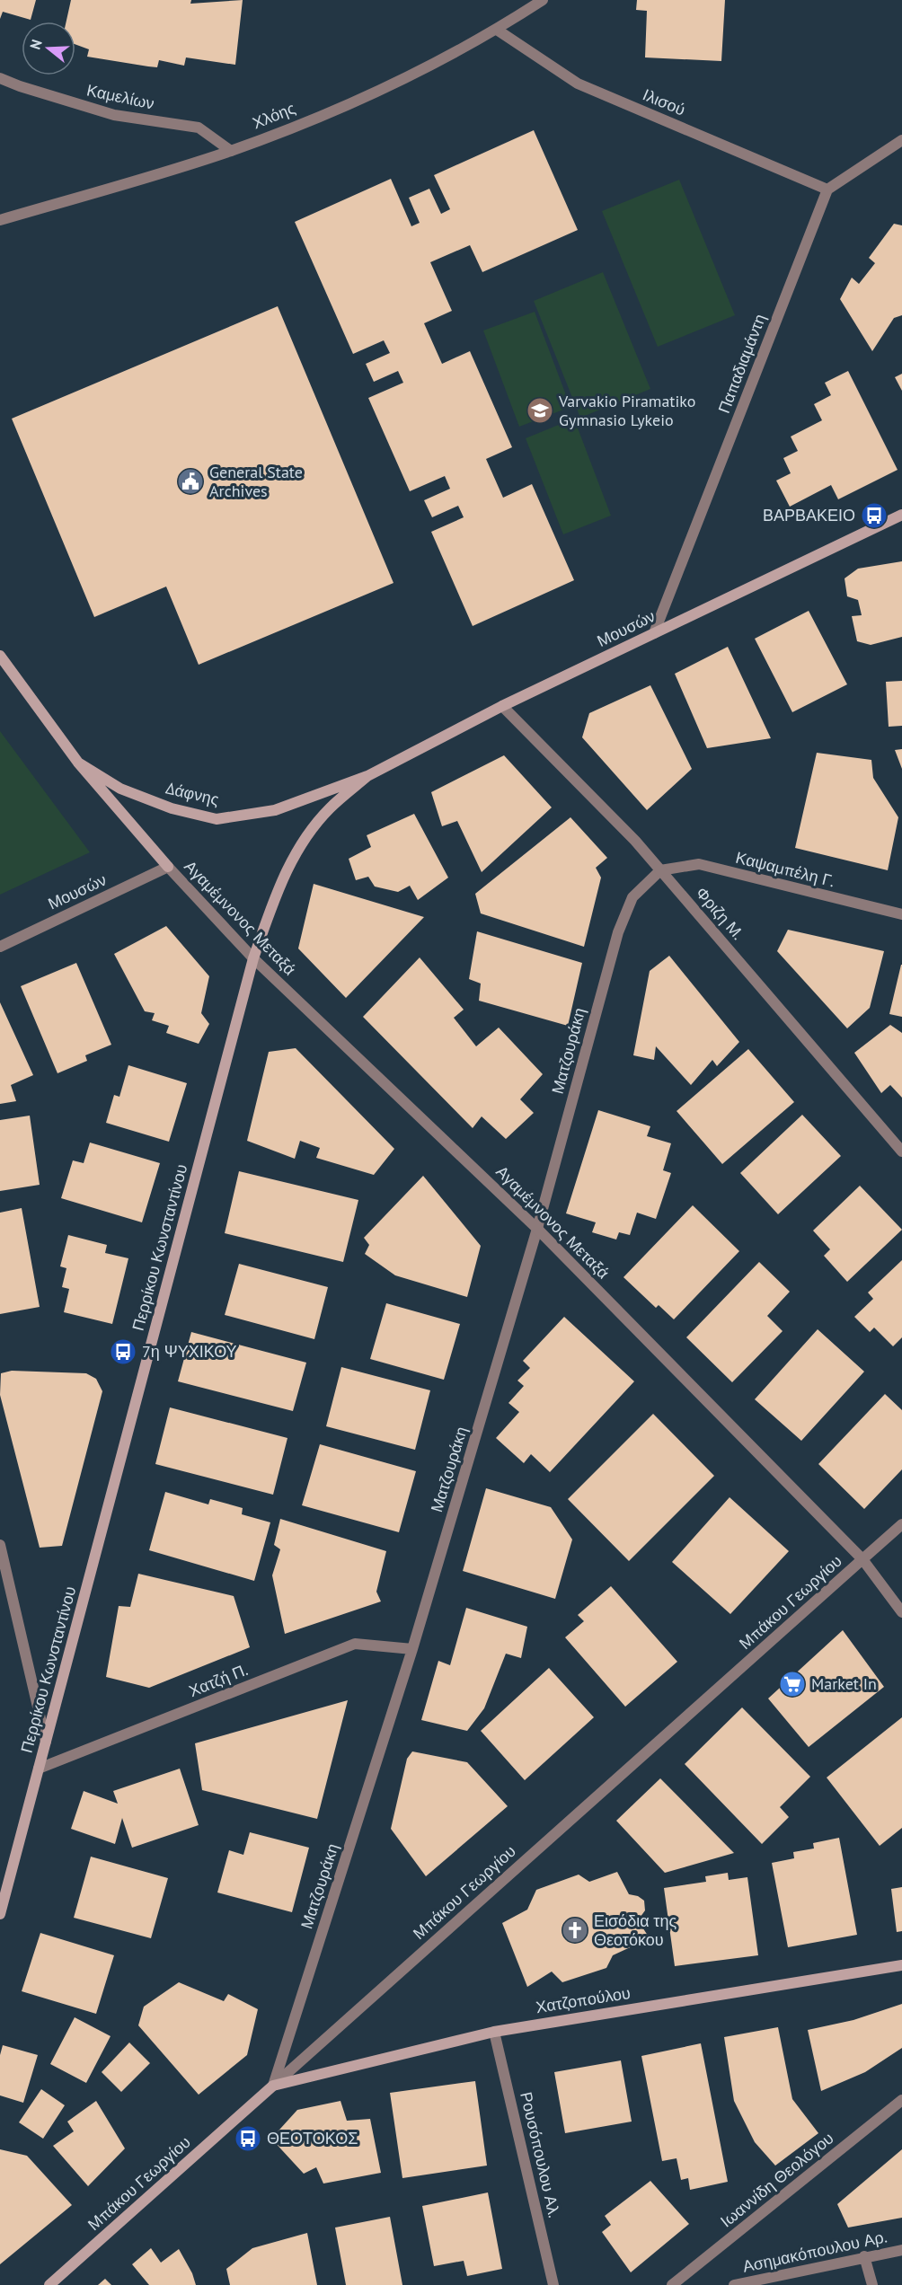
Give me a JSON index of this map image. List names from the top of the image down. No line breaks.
{"streets":{"main road":["Μουσών","Δάφνης","Περρίκου Κωνσταντίνου","Μπάκου Γεωργίου","Χατζοπούλου"],"street":["Καμελίων","Ιλισού","Χλόης","Παπαδιαμάντη","Καψαμπέλη Γ.","Φριζη Μ.","Αγαμέμνονος Μεταξά","Ματζουράκη","Χατζή Π.","Ρουσόπουλου Αλ.","Ιωαννίδη Θεολόγου","Ασημακόπουλου Αρ."]},"crossings":[["Καμελίων","Χλόης"],["Ιλισού","Χλόης"],["Ιλισού","Παπαδιαμάντη"],["Παπαδιαμάντη","Μουσών"],["Μουσών","Δάφνης"],["Μουσών","Φριζη Μ."],["Μουσών","Αγαμέμνονος Μεταξά"],["Μουσών","Περρίκου Κωνσταντίνου"],["Δάφνης","Αγαμέμνονος Μεταξά"],["Δάφνης","Περρίκου Κωνσταντίνου"],["Καψαμπέλη Γ.","Φριζη Μ."],["Καψαμπέλη Γ.","Ματζουράκη"],["Φριζη Μ.","Ματζουράκη"],["Αγαμέμνονος Μεταξά","Ματζουράκη"],["Αγαμέμνονος Μεταξά","Περρίκου Κωνσταντίνου"],["Αγαμέμνονος Μεταξά","Μπάκου Γεωργίου"],["Ματζουράκη","Μπάκου Γεωργίου"],["Ματζουράκη","Χατζή Π."],["Ματζουράκη","Χατζοπούλου"],["Περρίκου Κωνσταντίνου","Χατζή Π."],["Μπάκου Γεωργίου","Χατζοπούλου"],["Χατζοπούλου","Ρουσόπουλου Αλ."]],"places":{"school or university":["Varvakio Piramatiko Gymnasio Lykeio"],"public building":["General State Archives"],"bus stop":["ΒΑΡΒΑΚΕΙΟ","7η ΨΥΧΙΚΟΥ","ΘΕΟΤΟΚΟΣ"],"supermarket":["Market In"],"church":["Εισόδια της Θεοτόκου"]},"north":"left"}
